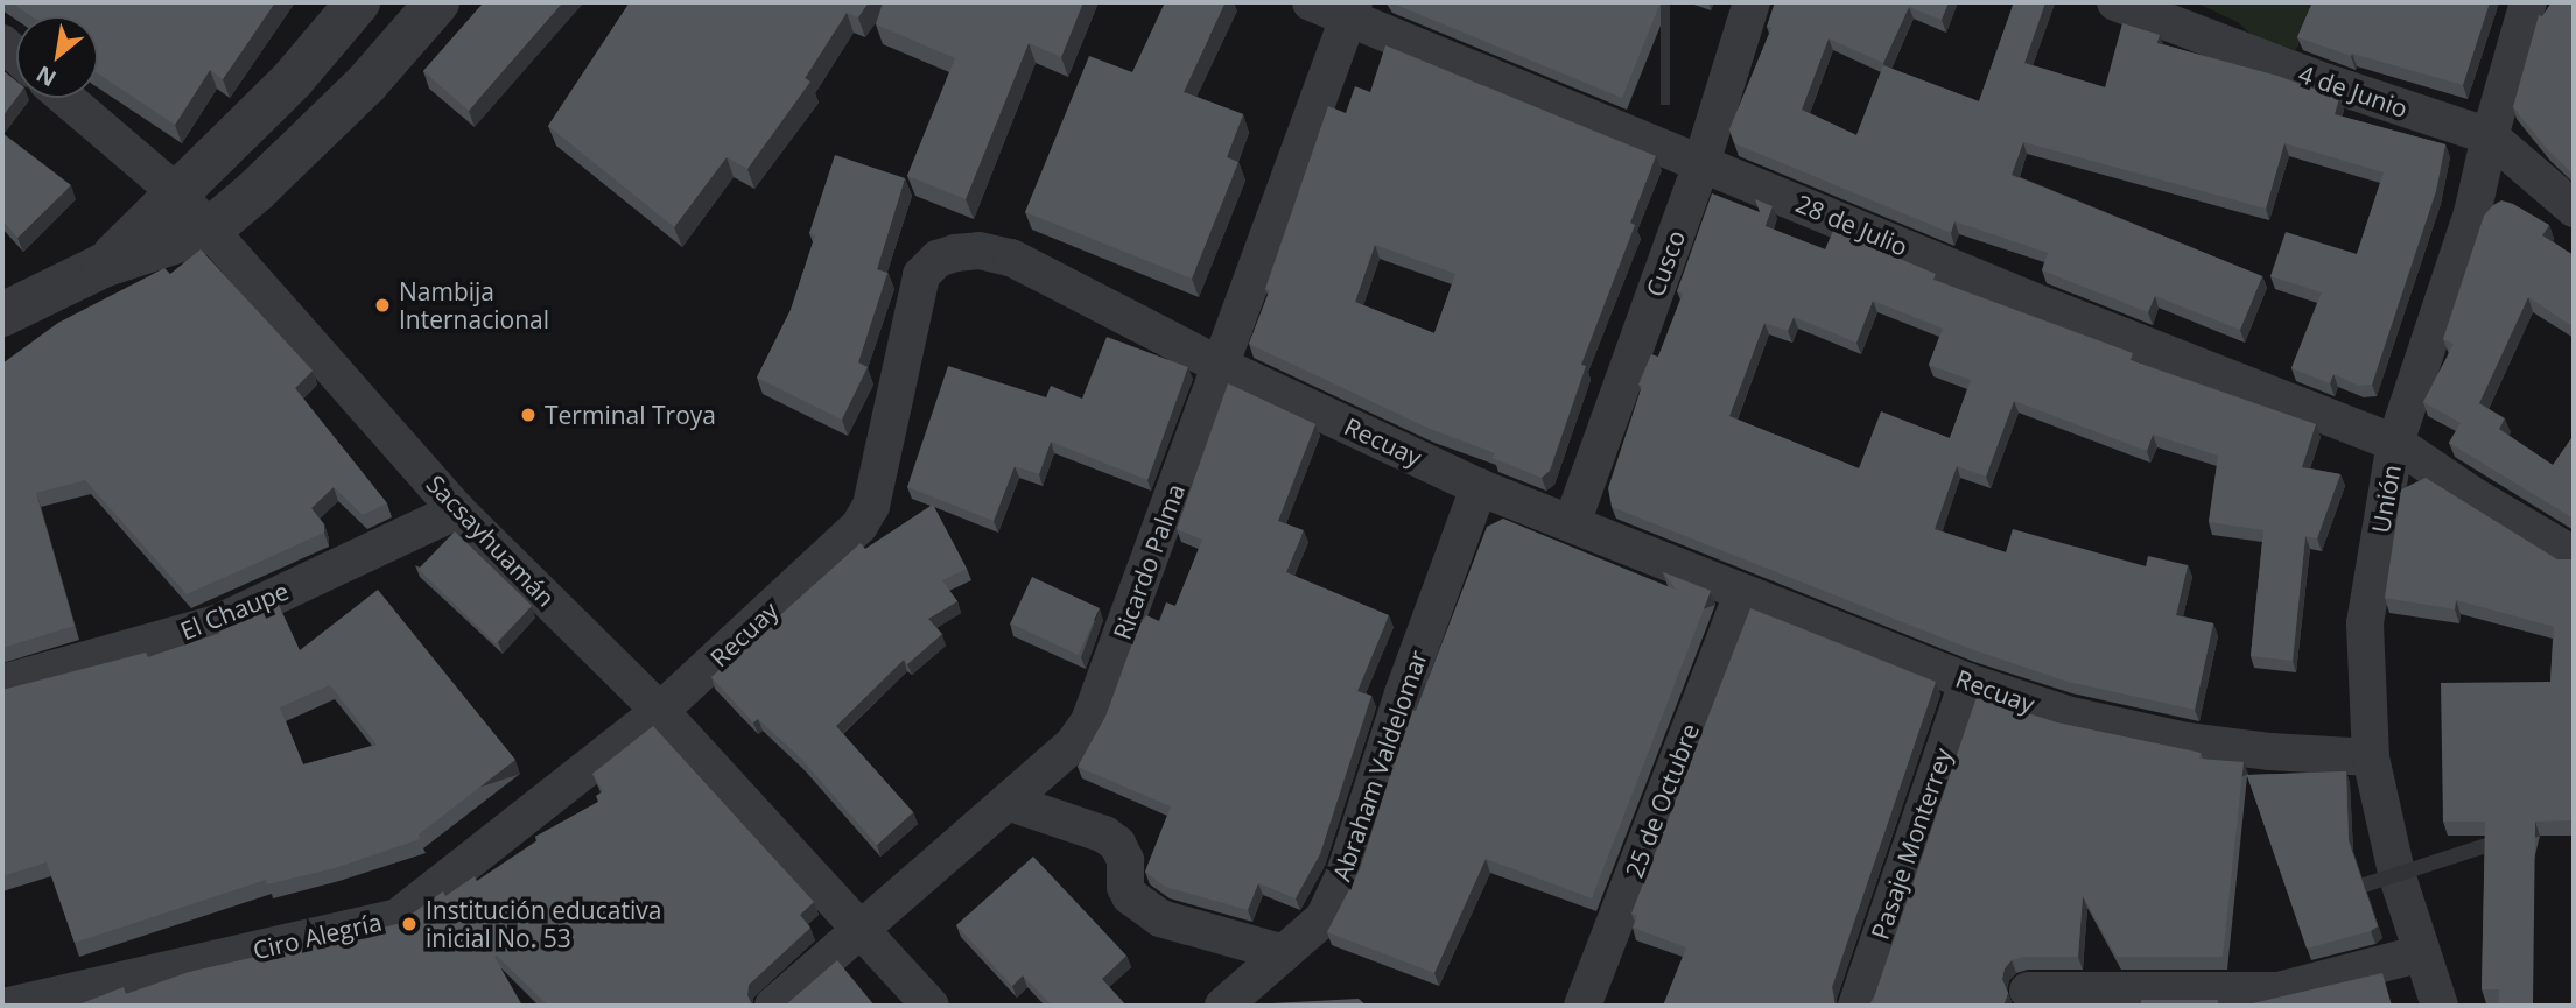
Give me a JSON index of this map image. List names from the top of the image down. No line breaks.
{"streets":{"street":["4 de Junio","28 de Julio","Cusco","Recuay","Unión","Sacsayhuamán","Ricardo Palma","El Chaupe","Abraham Valdelomar","25 de Octubre","Pasaje Monterrey","Ciro Alegría"]},"crossings":[["4 de Junio","Unión"],["28 de Julio","Cusco"],["28 de Julio","Unión"],["28 de Julio","Ricardo Palma"],["Cusco","Recuay"],["Recuay","Unión"],["Recuay","Sacsayhuamán"],["Recuay","Ricardo Palma"],["Recuay","Abraham Valdelomar"],["Recuay","25 de Octubre"],["Recuay","Pasaje Monterrey"],["Recuay","Ciro Alegría"],["Sacsayhuamán","Ricardo Palma"],["Sacsayhuamán","El Chaupe"],["Sacsayhuamán","Ciro Alegría"]],"places":["Nambija Internacional","Terminal Troya","Institución educativa inicial No. 53"],"north":"bottom left"}
